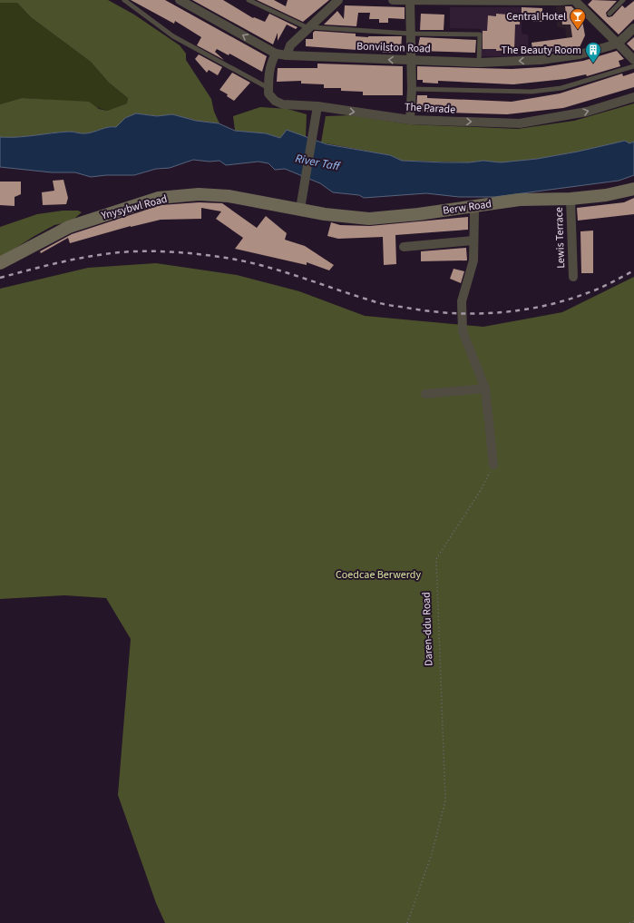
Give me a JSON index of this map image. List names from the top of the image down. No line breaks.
{"streets":{"main road":["Ynysybwl Road","Berw Road"],"street":["Bonvilston Road","The Parade","Lewis Terrace"],"path":["Daren-ddu Road"]},"crossings":[["Ynysybwl Road","Berw Road"],["Berw Road","Lewis Terrace"]],"one_way":["The Parade"],"water":["River Taff"],"parks":["Coedcae Berwerdy"],"places":{"bar":["Central Hotel"],"building":["The Beauty Room"]}}
